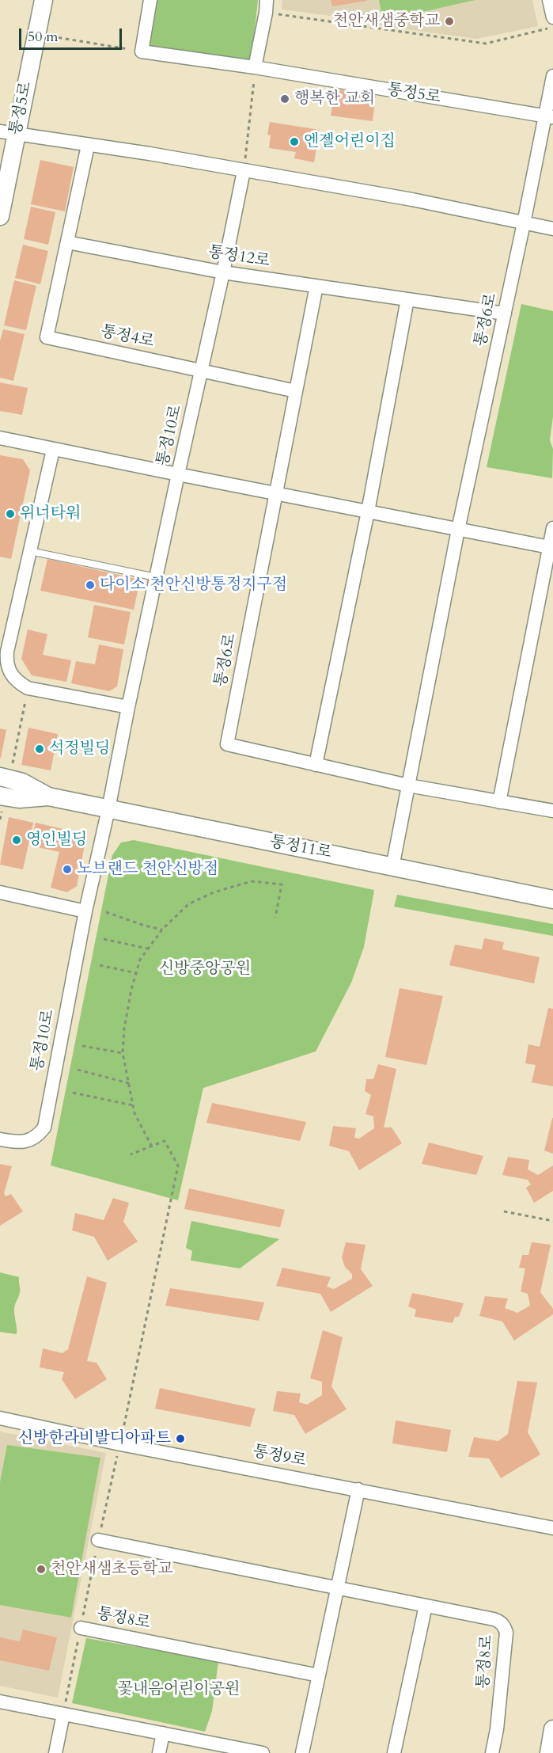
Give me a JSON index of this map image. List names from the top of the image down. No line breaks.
{"streets":{"street":["통정5로","통정12로","통정6로","통정4로","통정10로","통정11로","통정9로","통정8로"]},"crossings":[["통정5로","통정6로"],["통정12로","통정6로"],["통정12로","통정4로"],["통정12로","통정10로"],["통정6로","통정11로"],["통정4로","통정10로"],["통정10로","통정11로"]],"parks":["신방중앙공원","꽃내음어린이공원"],"places":["천안새샘중학교","행복한 교회","엔젤어린이집","위너타워","다이소 천안신방통정지구점","석정빌딩","영인빌딩","노브랜드 천안신방점","신방한라비발디아파트","천안새샘초등학교"],"scale_bar":"50 m"}
